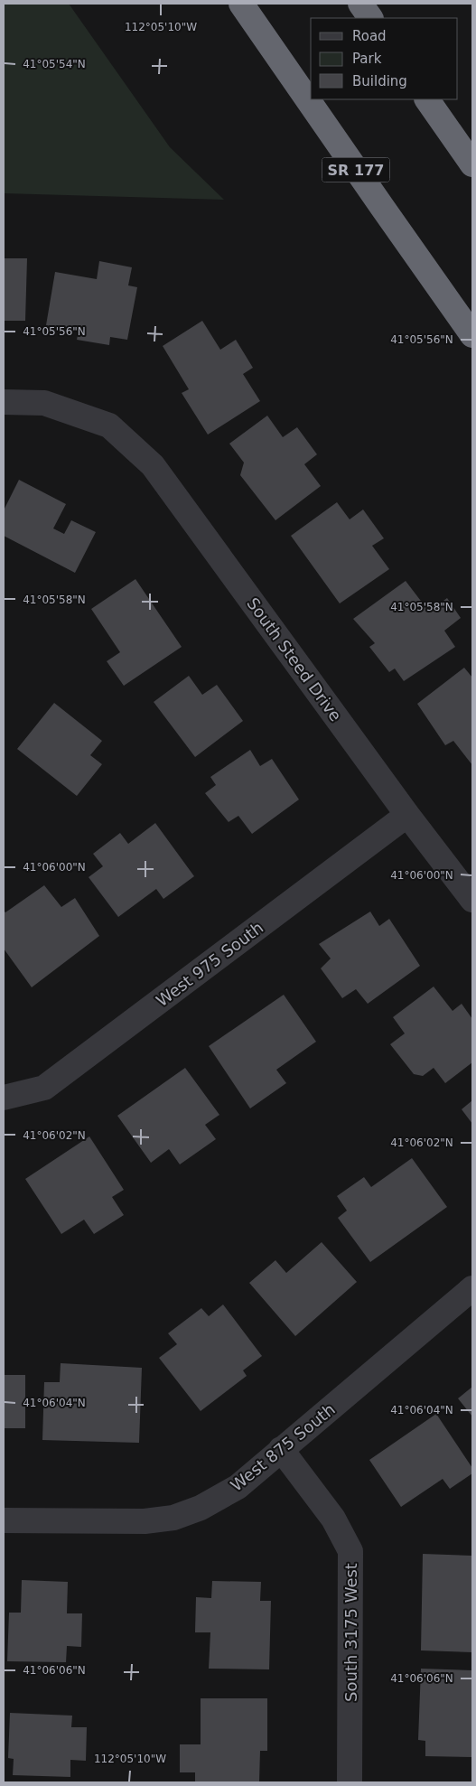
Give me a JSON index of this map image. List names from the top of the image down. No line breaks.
{"streets":{"highway":["SR 177"],"street":["South Steed Drive","West 975 South","West 875 South","South 3175 West"]},"crossings":[["South Steed Drive","West 975 South"],["West 875 South","South 3175 West"]],"legend":["Road","Park","Building"],"coordinates":["112°05'10\"W","41°05'54\"N","41°05'56\"N","41°05'58\"N","41°06'00\"N","41°06'02\"N","41°06'04\"N","41°06'06\"N"]}
